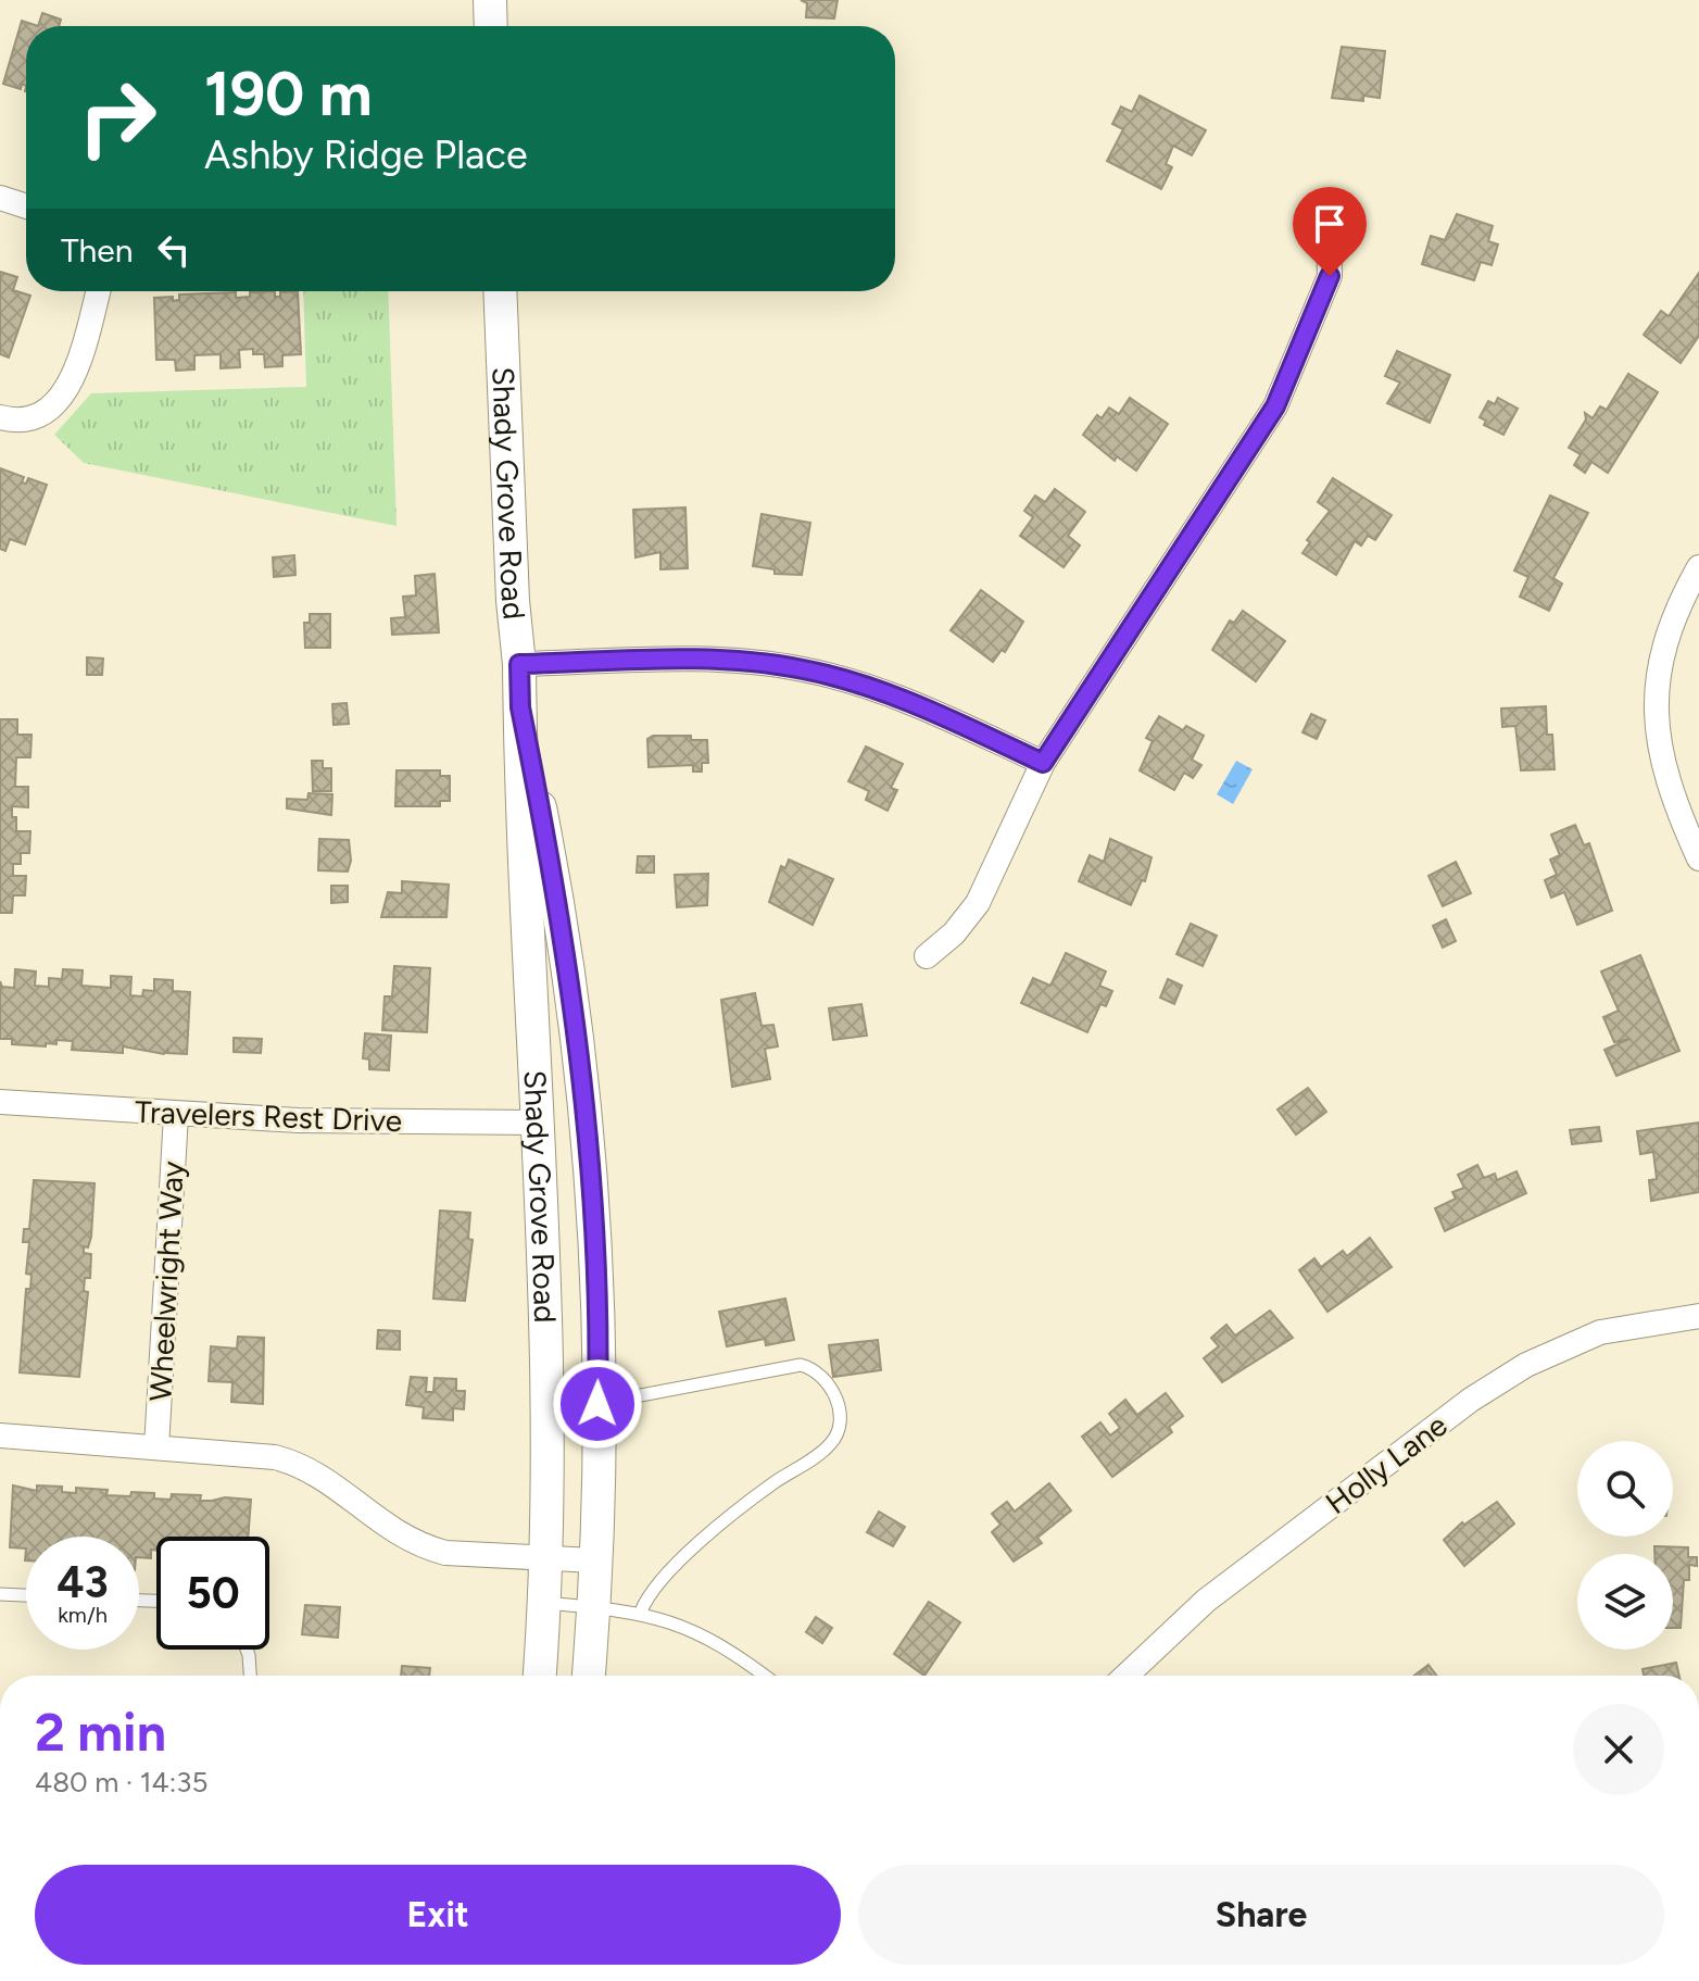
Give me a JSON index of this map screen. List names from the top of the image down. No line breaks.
{"streets":{"main road":["Shady Grove Road"],"street":["Travelers Rest Drive","Wheelwright Way","Holly Lane"]},"crossings":[["Shady Grove Road","Travelers Rest Drive"],["Travelers Rest Drive","Wheelwright Way"]],"page":{"turn":["190 m","Ashby Ridge Place"],"then":"Then","speed":"43 km/h","limit":"50","heading":["2 min","480 m · 14:35"],"buttons":["Exit","Share"]}}
